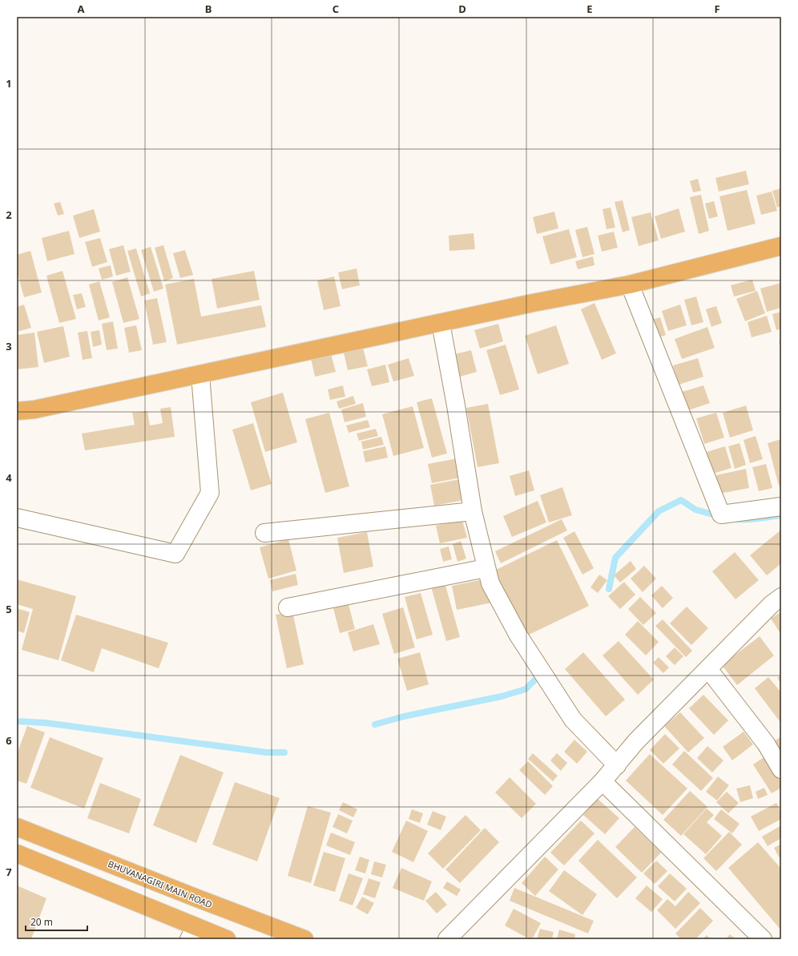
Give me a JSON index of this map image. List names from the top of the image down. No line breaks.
{"streets":{"highway":["BHUVANAGIRI MAIN ROAD"]},"scale_bar":"20 m","grid":{"columns":["A","B","C","D","E","F"],"rows":["1","2","3","4","5","6","7"]}}
